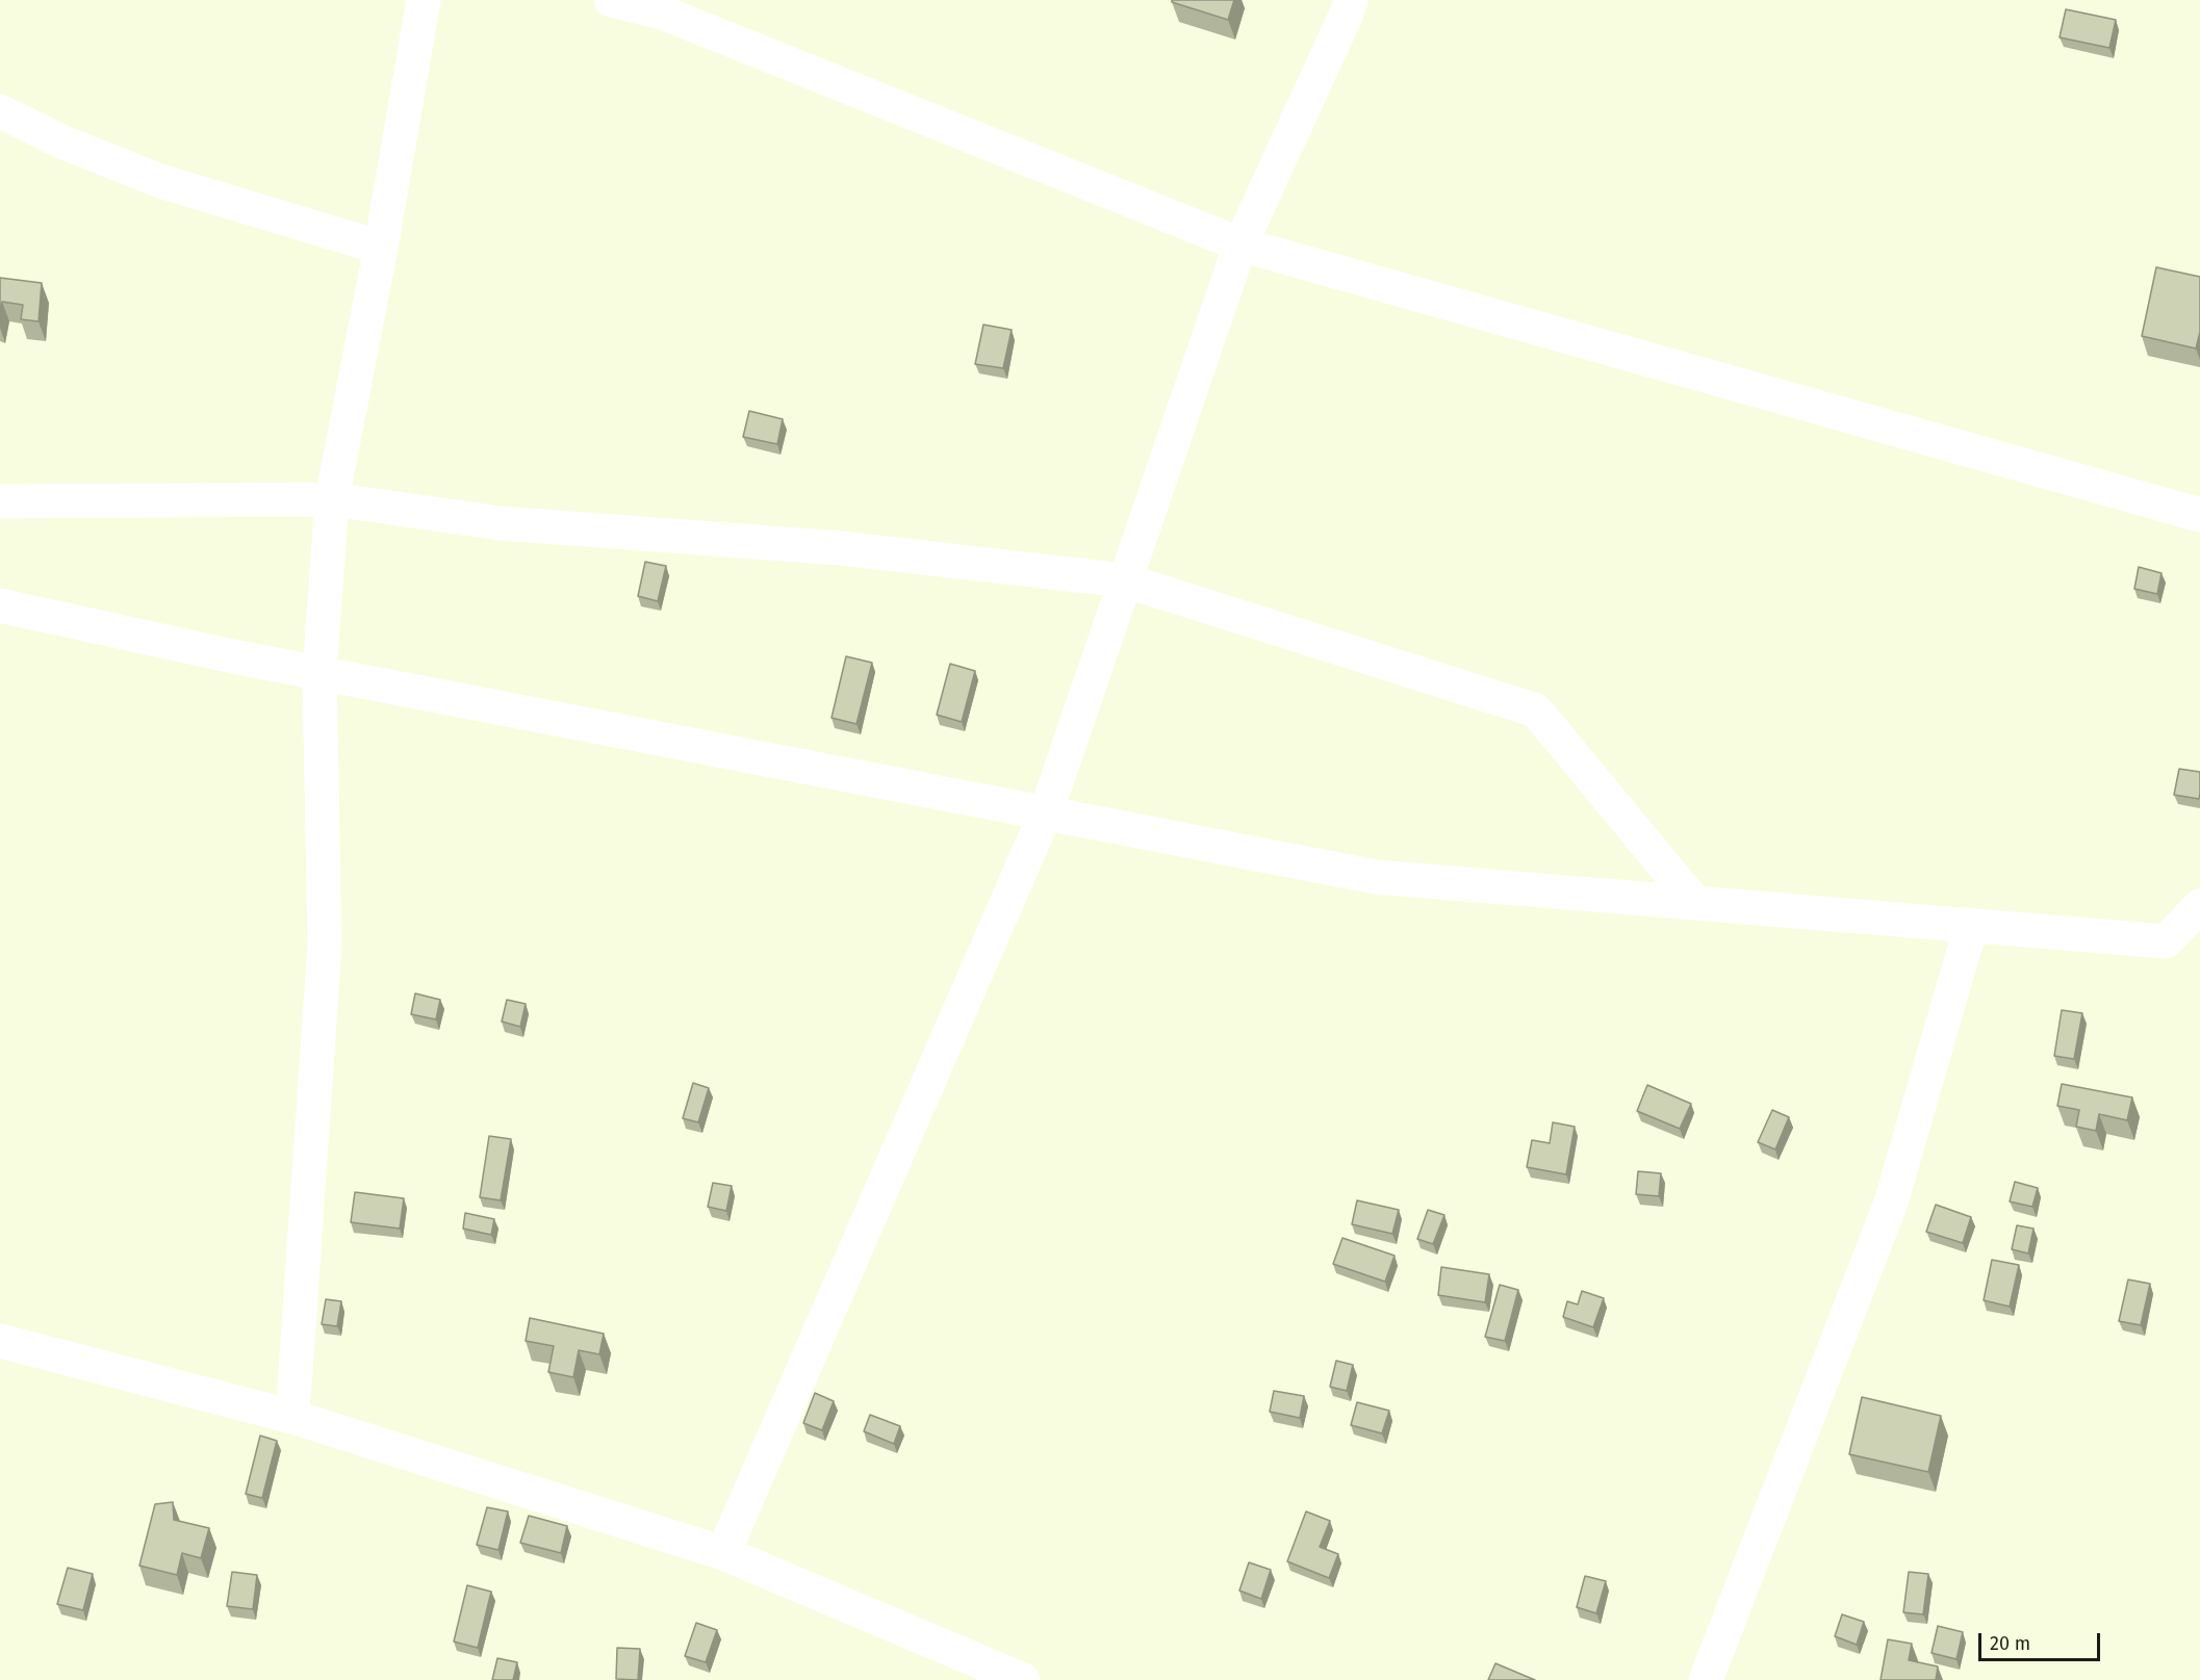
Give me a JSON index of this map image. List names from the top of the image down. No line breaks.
{"scale_bar":"20 m"}
